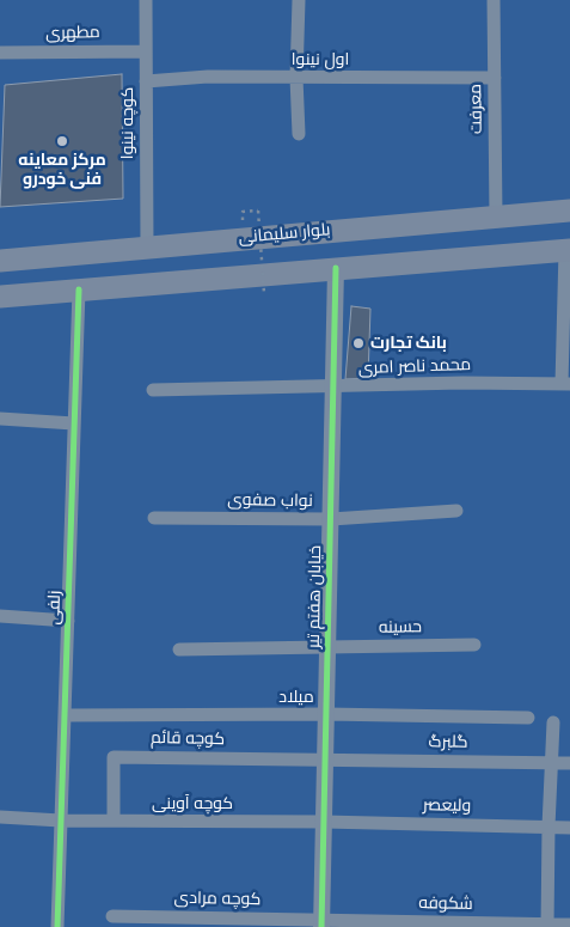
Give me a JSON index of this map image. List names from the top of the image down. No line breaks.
{"streets":{"highway":["بلوار سلیمانی"],"street":["مطهری","اول نینوا","معرفت","کوچه نینوا","محمد ناصر امری","نواب صفوی","خیابان هفتم تیر","زلفی","حسینه","میلاد","کوچه قائم","گلبرگ","کوچه آوینی","ولیعصر","کوچه مرادی","شکوفه"]},"crossings":[["مطهری","کوچه نینوا"],["اول نینوا","معرفت"],["اول نینوا","کوچه نینوا"],["معرفت","بلوار سلیمانی"],["کوچه نینوا","بلوار سلیمانی"],["محمد ناصر امری","خیابان هفتم تیر"],["نواب صفوی","خیابان هفتم تیر"],["خیابان هفتم تیر","حسینه"],["خیابان هفتم تیر","میلاد"],["خیابان هفتم تیر","کوچه قائم"],["خیابان هفتم تیر","گلبرگ"],["خیابان هفتم تیر","کوچه آوینی"],["خیابان هفتم تیر","ولیعصر"],["خیابان هفتم تیر","کوچه مرادی"],["خیابان هفتم تیر","شکوفه"],["زلفی","میلاد"],["زلفی","کوچه آوینی"],["کوچه قائم","گلبرگ"],["کوچه قائم","کوچه آوینی"],["کوچه آوینی","ولیعصر"],["کوچه مرادی","شکوفه"]],"places":["مرکز معاینه فنی خودرو","بانک تجارت"]}
